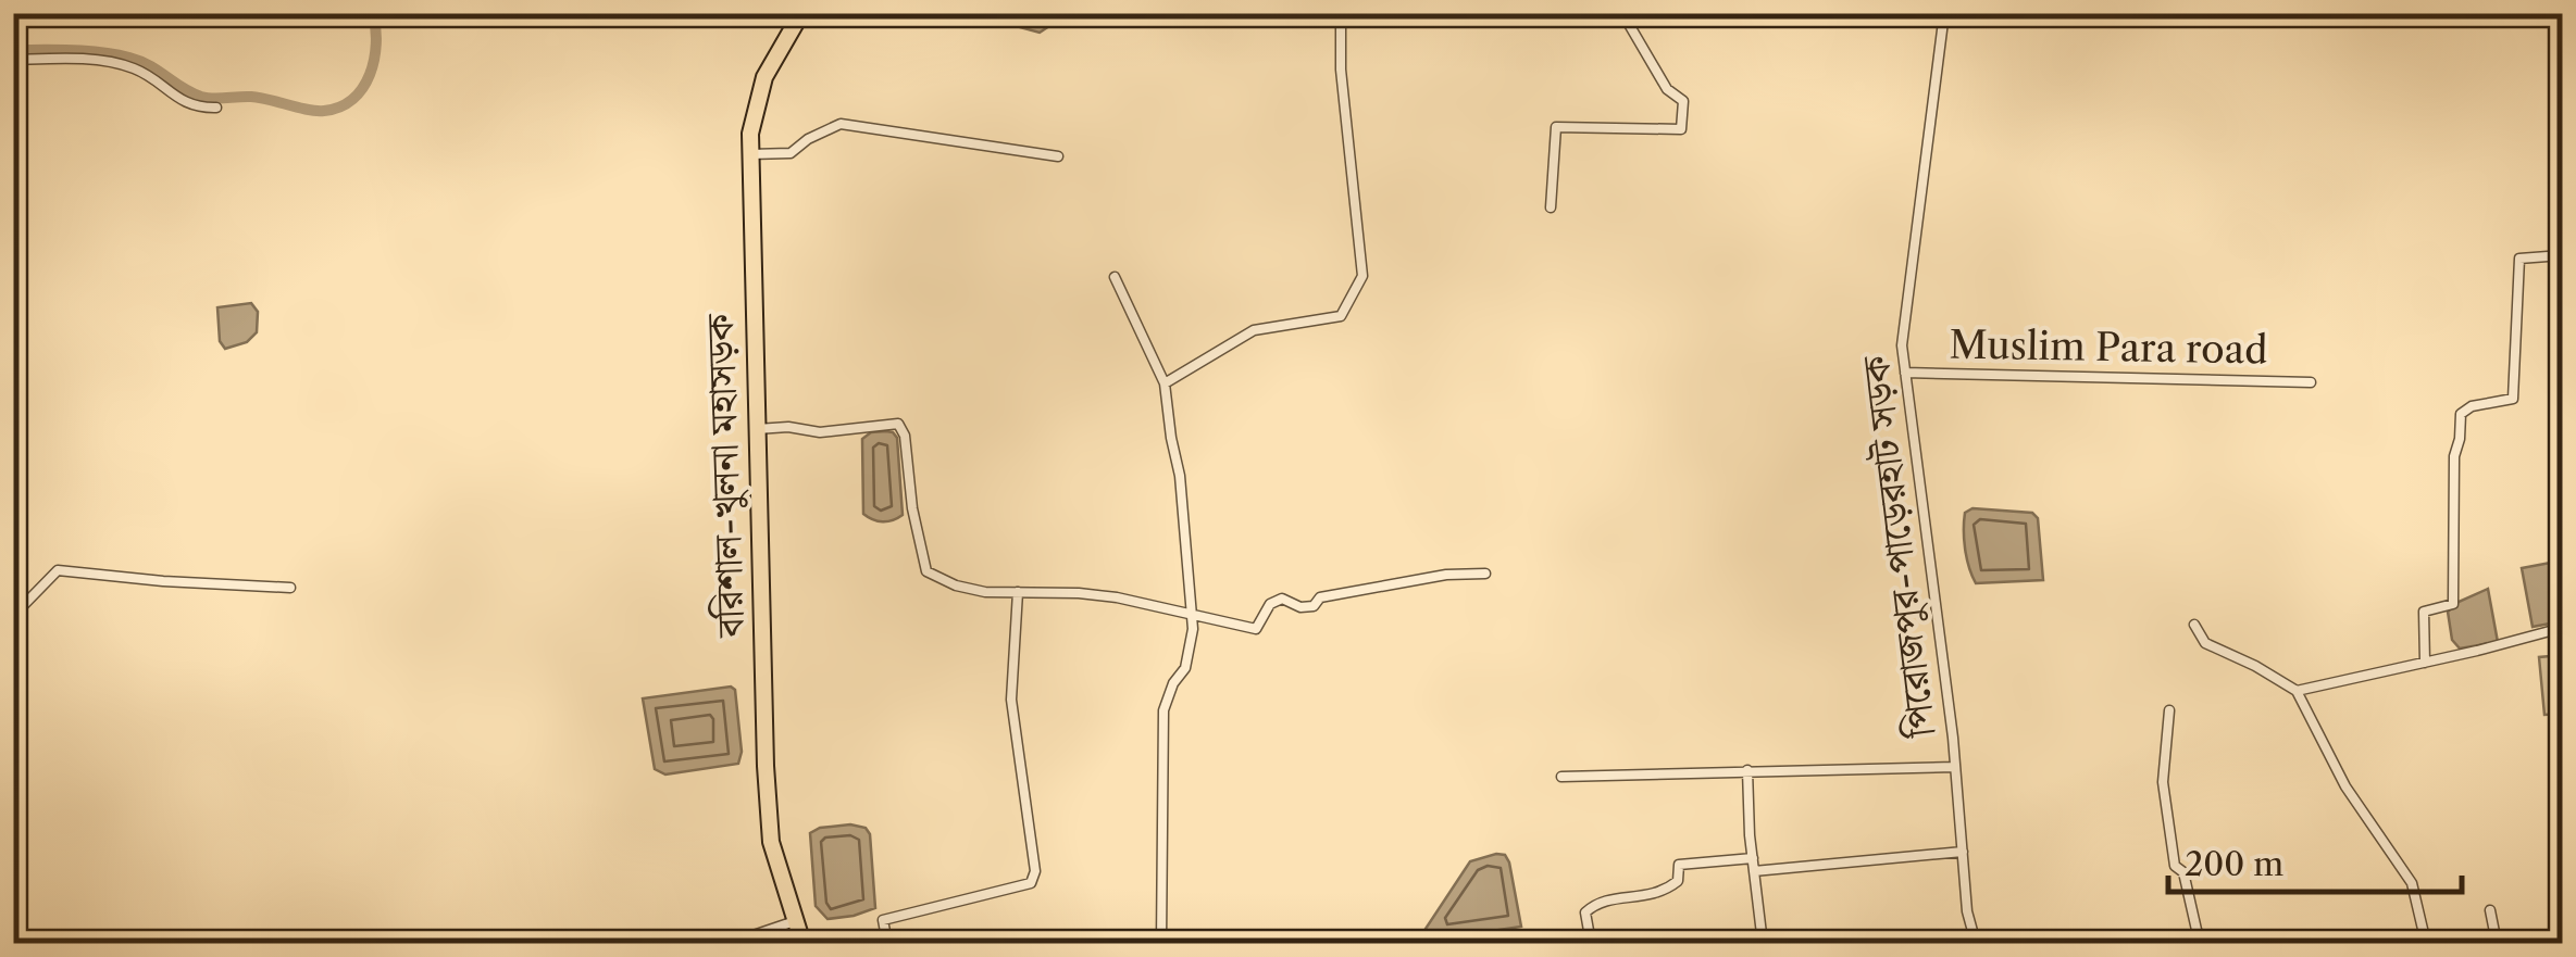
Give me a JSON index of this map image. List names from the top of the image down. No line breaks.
{"streets":{"highway":["বরিশাল-খুলনা মহাসড়ক"],"street":["Muslim Para road","পিরোজপুর-পাড়েরহাট সড়ক"]},"crossings":[["Muslim Para road","পিরোজপুর-পাড়েরহাট সড়ক"]],"scale_bar":"200 m"}
